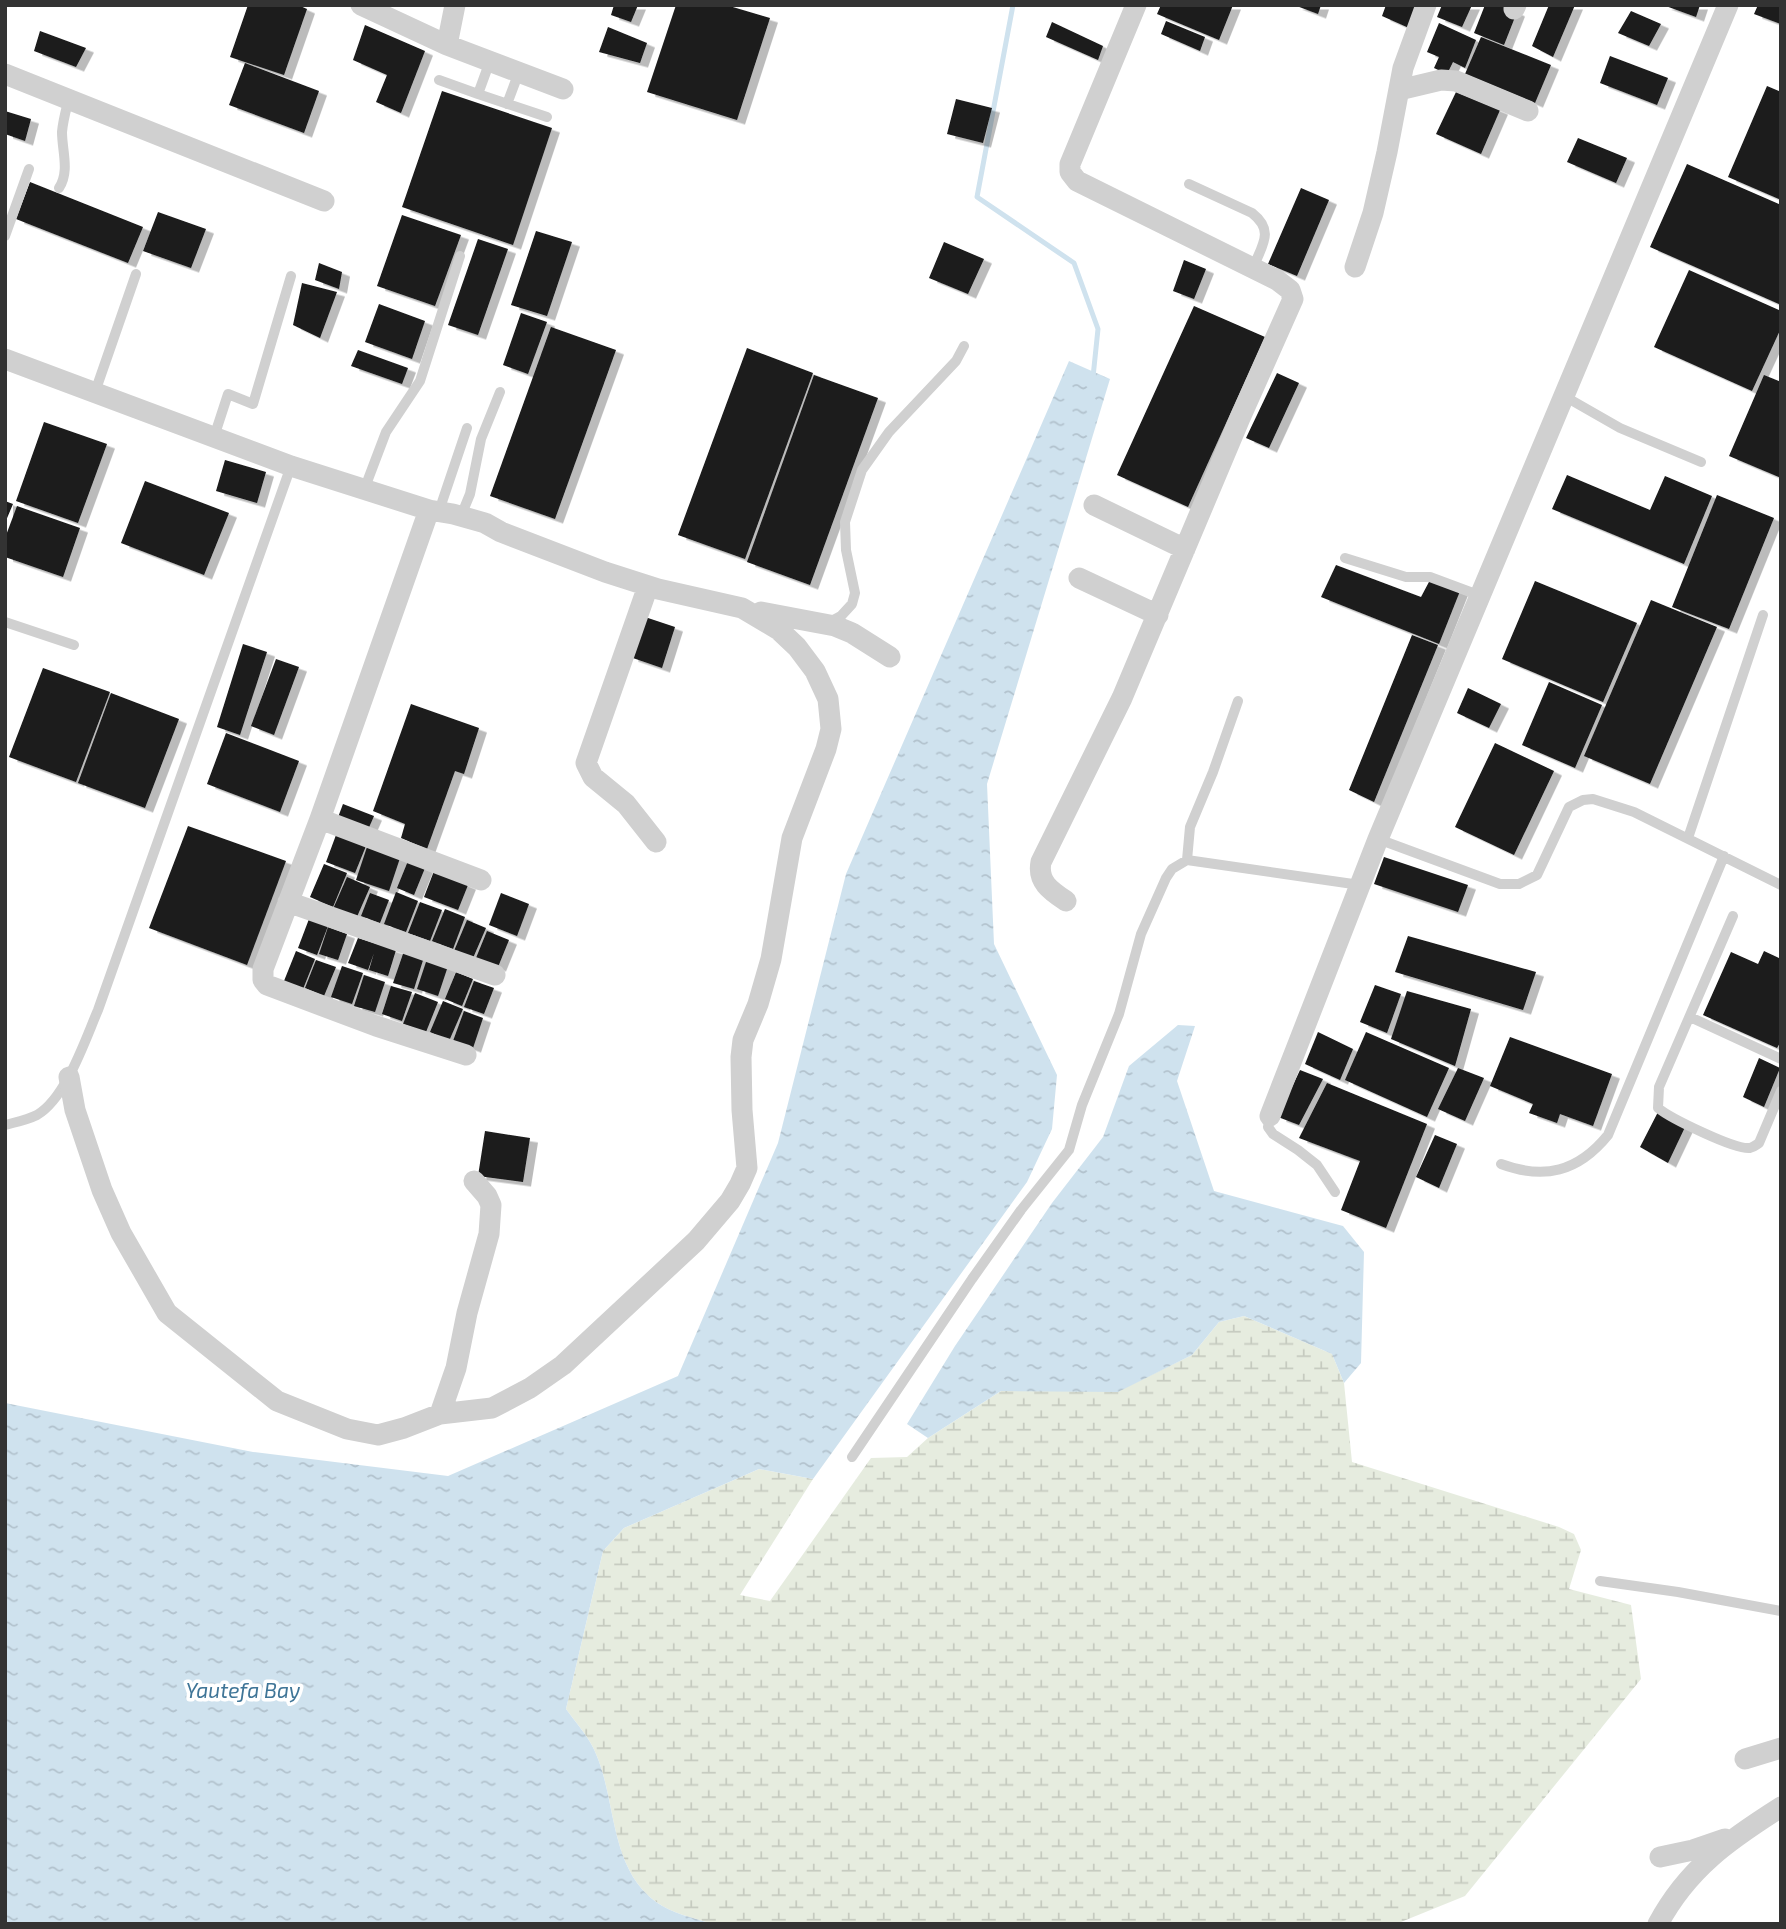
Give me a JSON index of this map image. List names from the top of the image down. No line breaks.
{"water":["Yautefa Bay"]}
